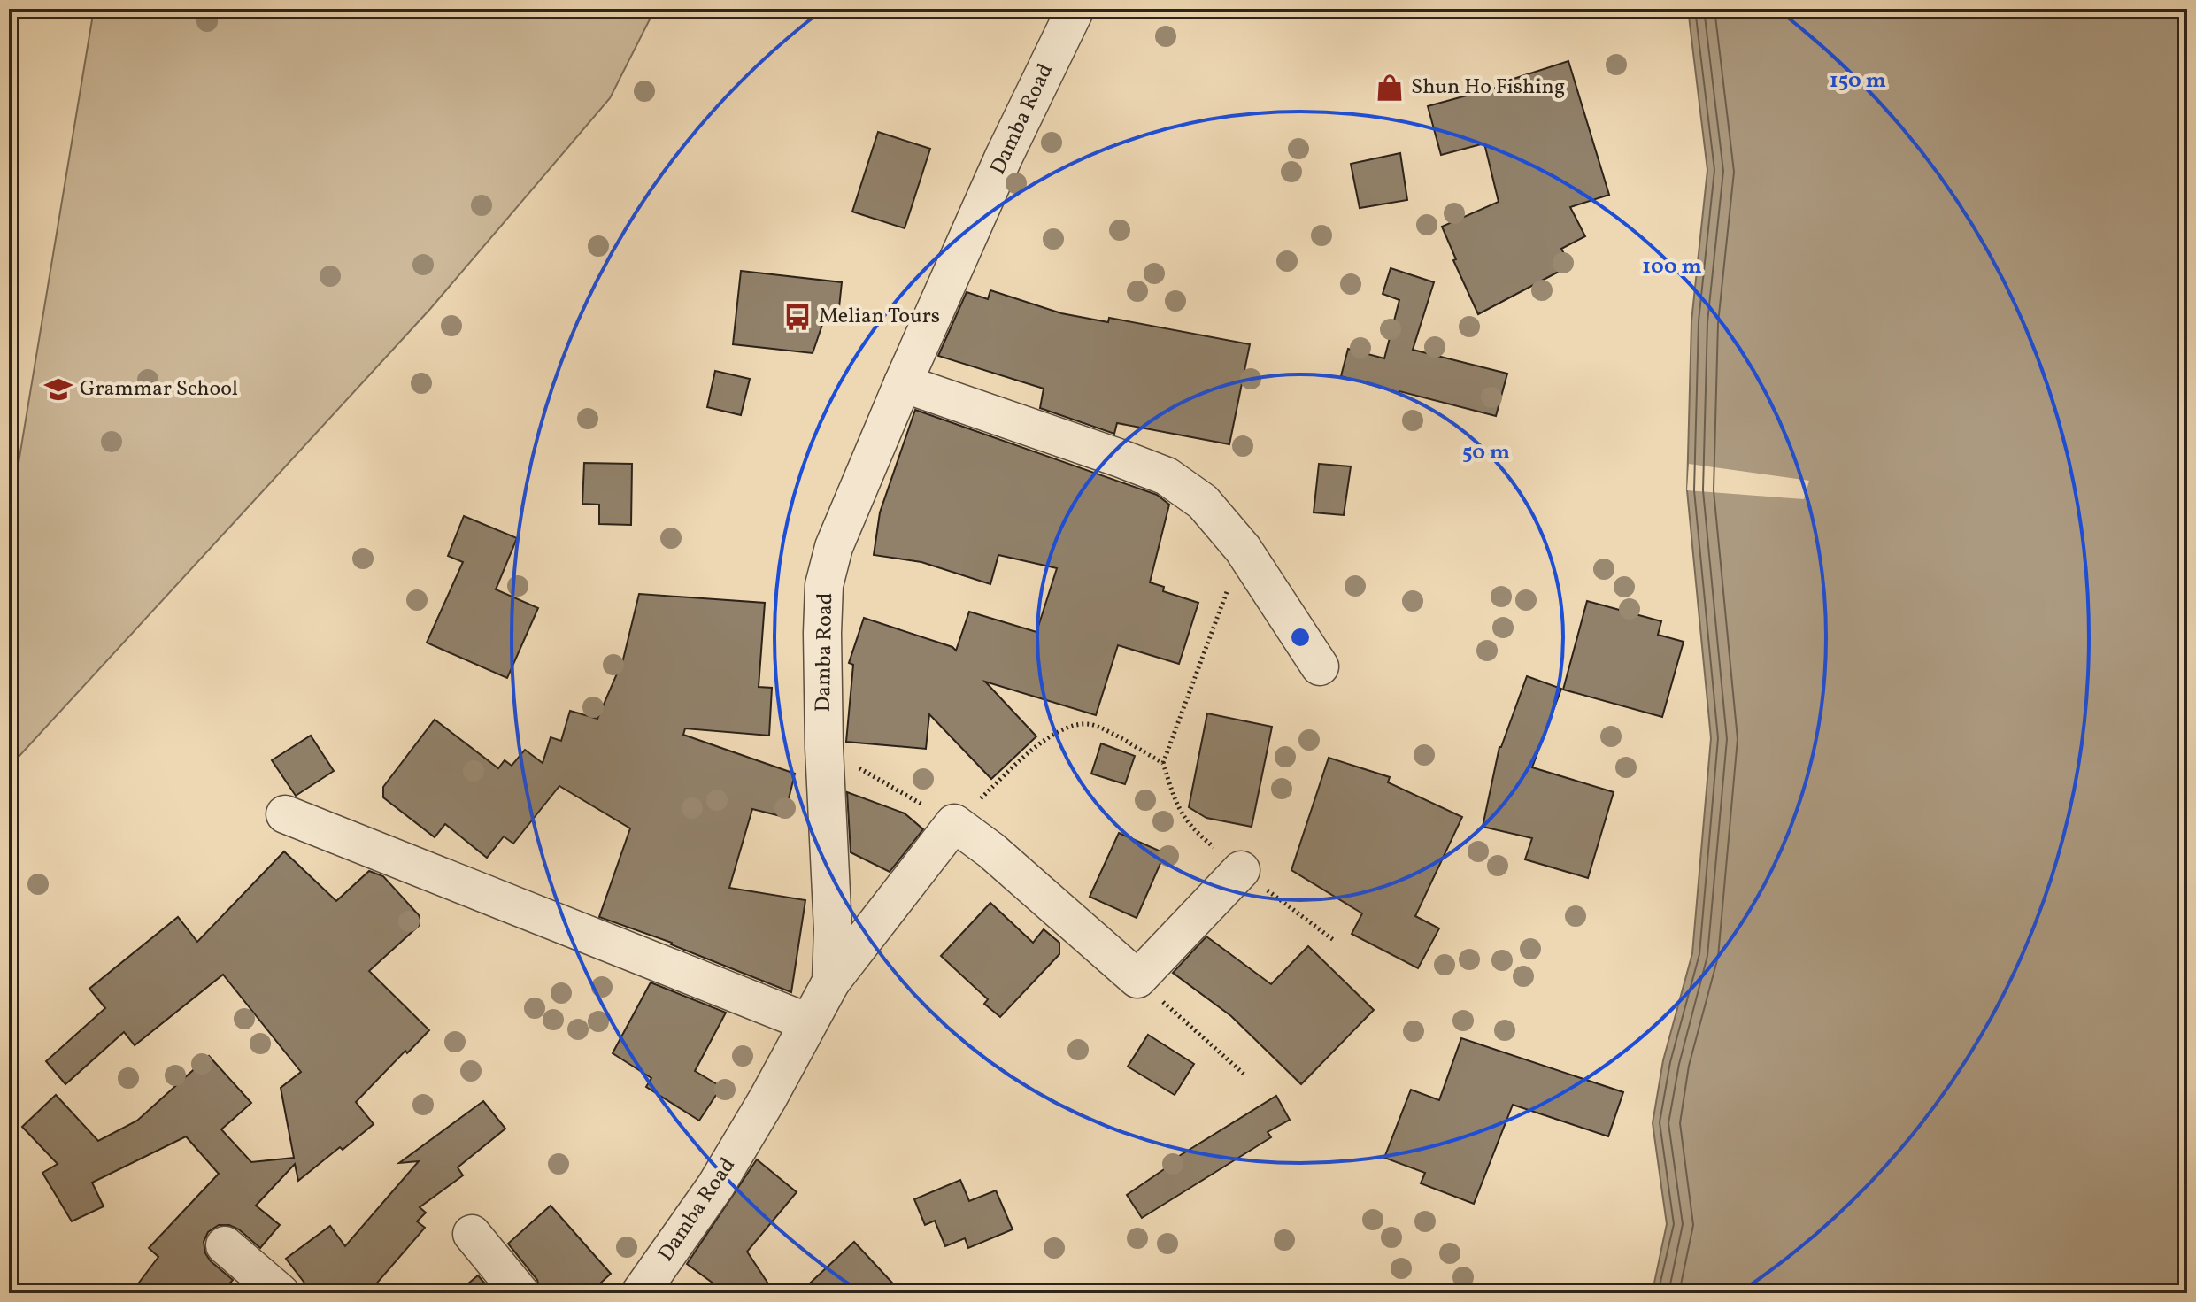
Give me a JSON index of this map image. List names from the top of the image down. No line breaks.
{"streets":{"street":["Damba Road"]},"places":{"shop":["Shun Ho Fishing"],"bus stop":["Melian Tours"],"school or university":["Grammar School"]},"rings":["150 m","100 m","50 m"]}
